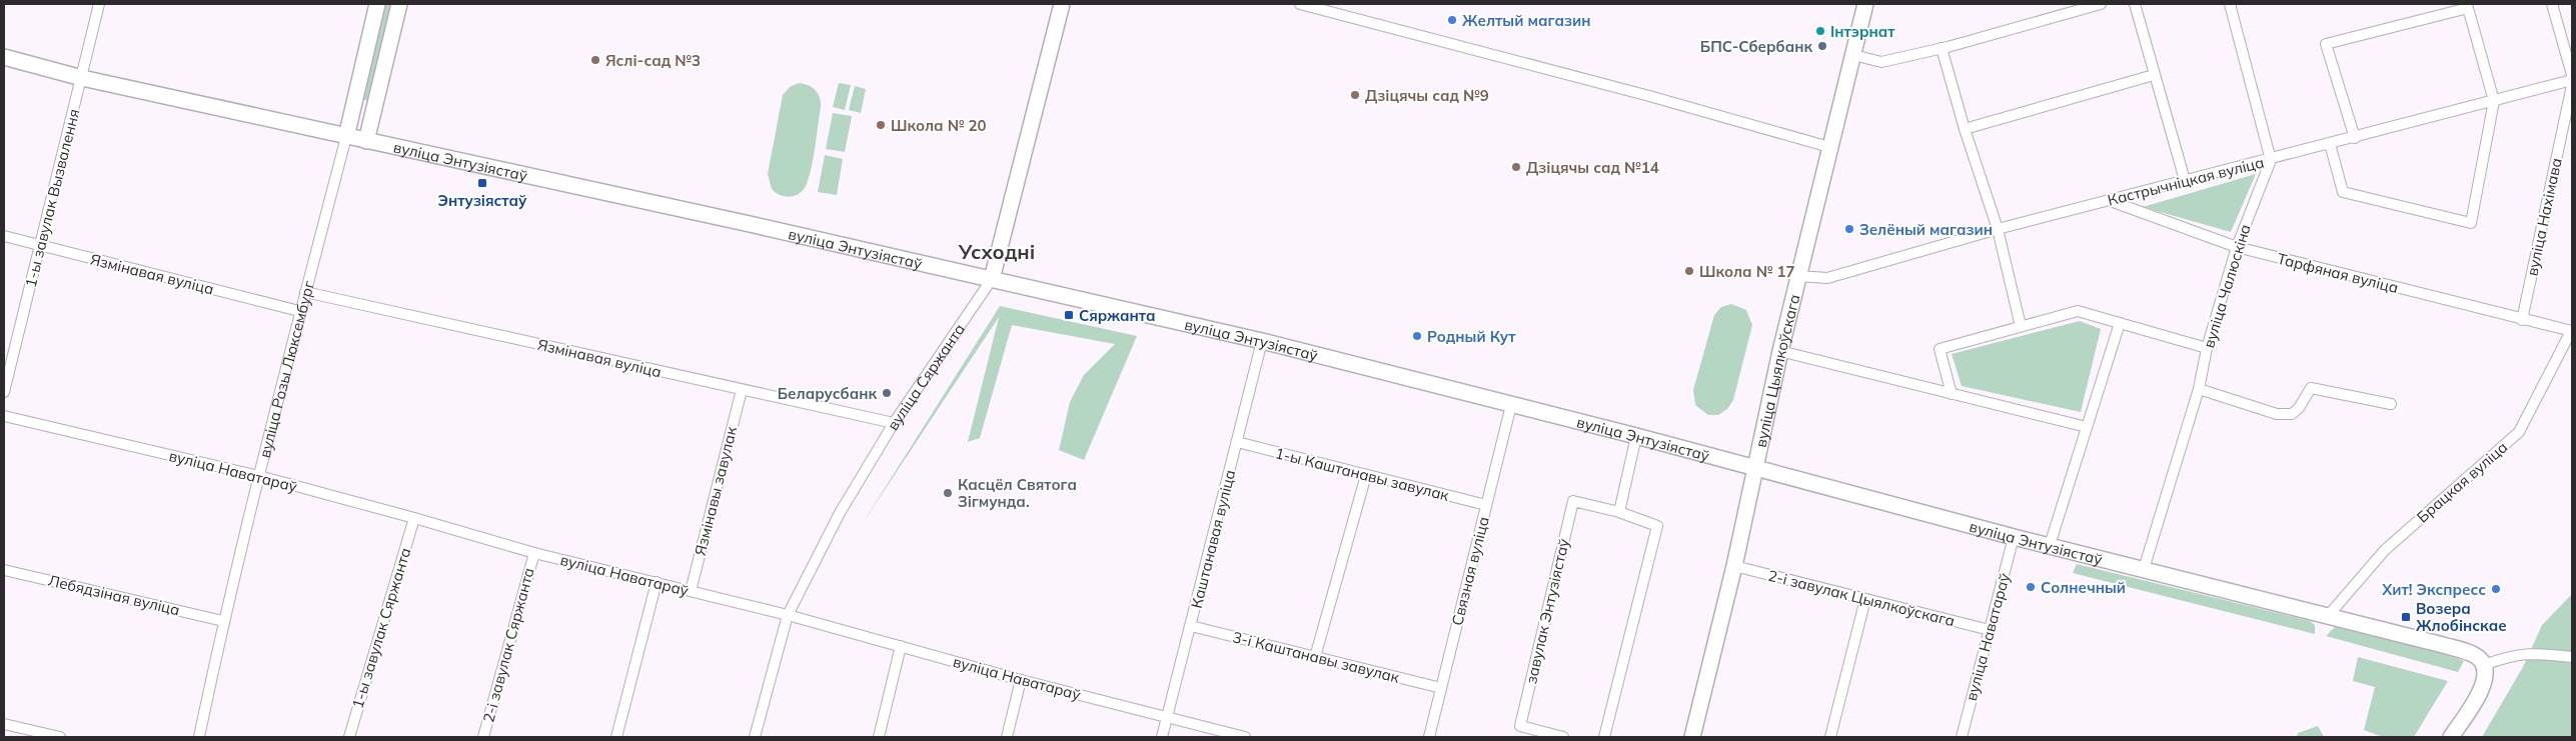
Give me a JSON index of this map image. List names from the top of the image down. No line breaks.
{"streets":{"main road":["вуліца Энтузіястаў","вуліца Розы Люксембург","вуліца Цыялкоўскага","вуліца Сяржанта"],"street":["Кастрычніцкая вуліца","1-ы завулак Вызвалення","вуліца Нахімава","Тарфяная вуліца","Язмінавая вуліца","вуліца Чалюскіна","вуліца Наватараў","1-ы Каштанавы завулак","Брацкая вуліца","Язмінавы завулак","Каштанавая вуліца","Связная вуліца","Лебядзіная вуліца","2-і завулак Цыялкоўскага","завулак Энтузіястаў","1-ы завулак Сяржанта","2-і завулак Сяржанта","3-і Каштанавы завулак"]},"crossings":[["вуліца Энтузіястаў","1-ы завулак Вызвалення"],["вуліца Энтузіястаў","вуліца Чалюскіна"],["вуліца Энтузіястаў","вуліца Розы Люксембург"],["вуліца Энтузіястаў","вуліца Цыялкоўскага"],["вуліца Энтузіястаў","вуліца Сяржанта"],["вуліца Энтузіястаў","вуліца Наватараў"],["вуліца Энтузіястаў","Брацкая вуліца"],["вуліца Энтузіястаў","Каштанавая вуліца"],["вуліца Энтузіястаў","Связная вуліца"],["Кастрычніцкая вуліца","Тарфяная вуліца"],["Кастрычніцкая вуліца","вуліца Чалюскіна"],["Кастрычніцкая вуліца","вуліца Цыялкоўскага"],["1-ы завулак Вызвалення","Язмінавая вуліца"],["вуліца Нахімава","Тарфяная вуліца"],["Тарфяная вуліца","вуліца Чалюскіна"],["Тарфяная вуліца","Брацкая вуліца"],["Язмінавая вуліца","вуліца Розы Люксембург"],["Язмінавая вуліца","вуліца Сяржанта"],["Язмінавая вуліца","Язмінавы завулак"],["вуліца Розы Люксембург","вуліца Наватараў"],["вуліца Розы Люксембург","Лебядзіная вуліца"],["вуліца Цыялкоўскага","2-і завулак Цыялкоўскага"],["вуліца Сяржанта","вуліца Наватараў"],["вуліца Наватараў","Язмінавы завулак"],["вуліца Наватараў","Каштанавая вуліца"],["вуліца Наватараў","2-і завулак Цыялкоўскага"],["вуліца Наватараў","1-ы завулак Сяржанта"],["вуліца Наватараў","2-і завулак Сяржанта"],["1-ы Каштанавы завулак","Каштанавая вуліца"],["1-ы Каштанавы завулак","Связная вуліца"],["Каштанавая вуліца","3-і Каштанавы завулак"],["Связная вуліца","3-і Каштанавы завулак"]],"districts":["Усходні"],"places":{"other":["Желтый магазин","Інтэрнат","БПС-Сбербанк","Яслі-сад №3","Дзіцячы сад №9","Школа № 20","Дзіцячы сад №14","Зелёный магазин","Школа № 17","Родный Кут","Беларусбанк","Касцёл Святога Зігмунда.","Солнечный","Хит! Экспресс"],"transit":["Энтузіястаў","Сяржанта","Возера Жлобінскае"]}}
